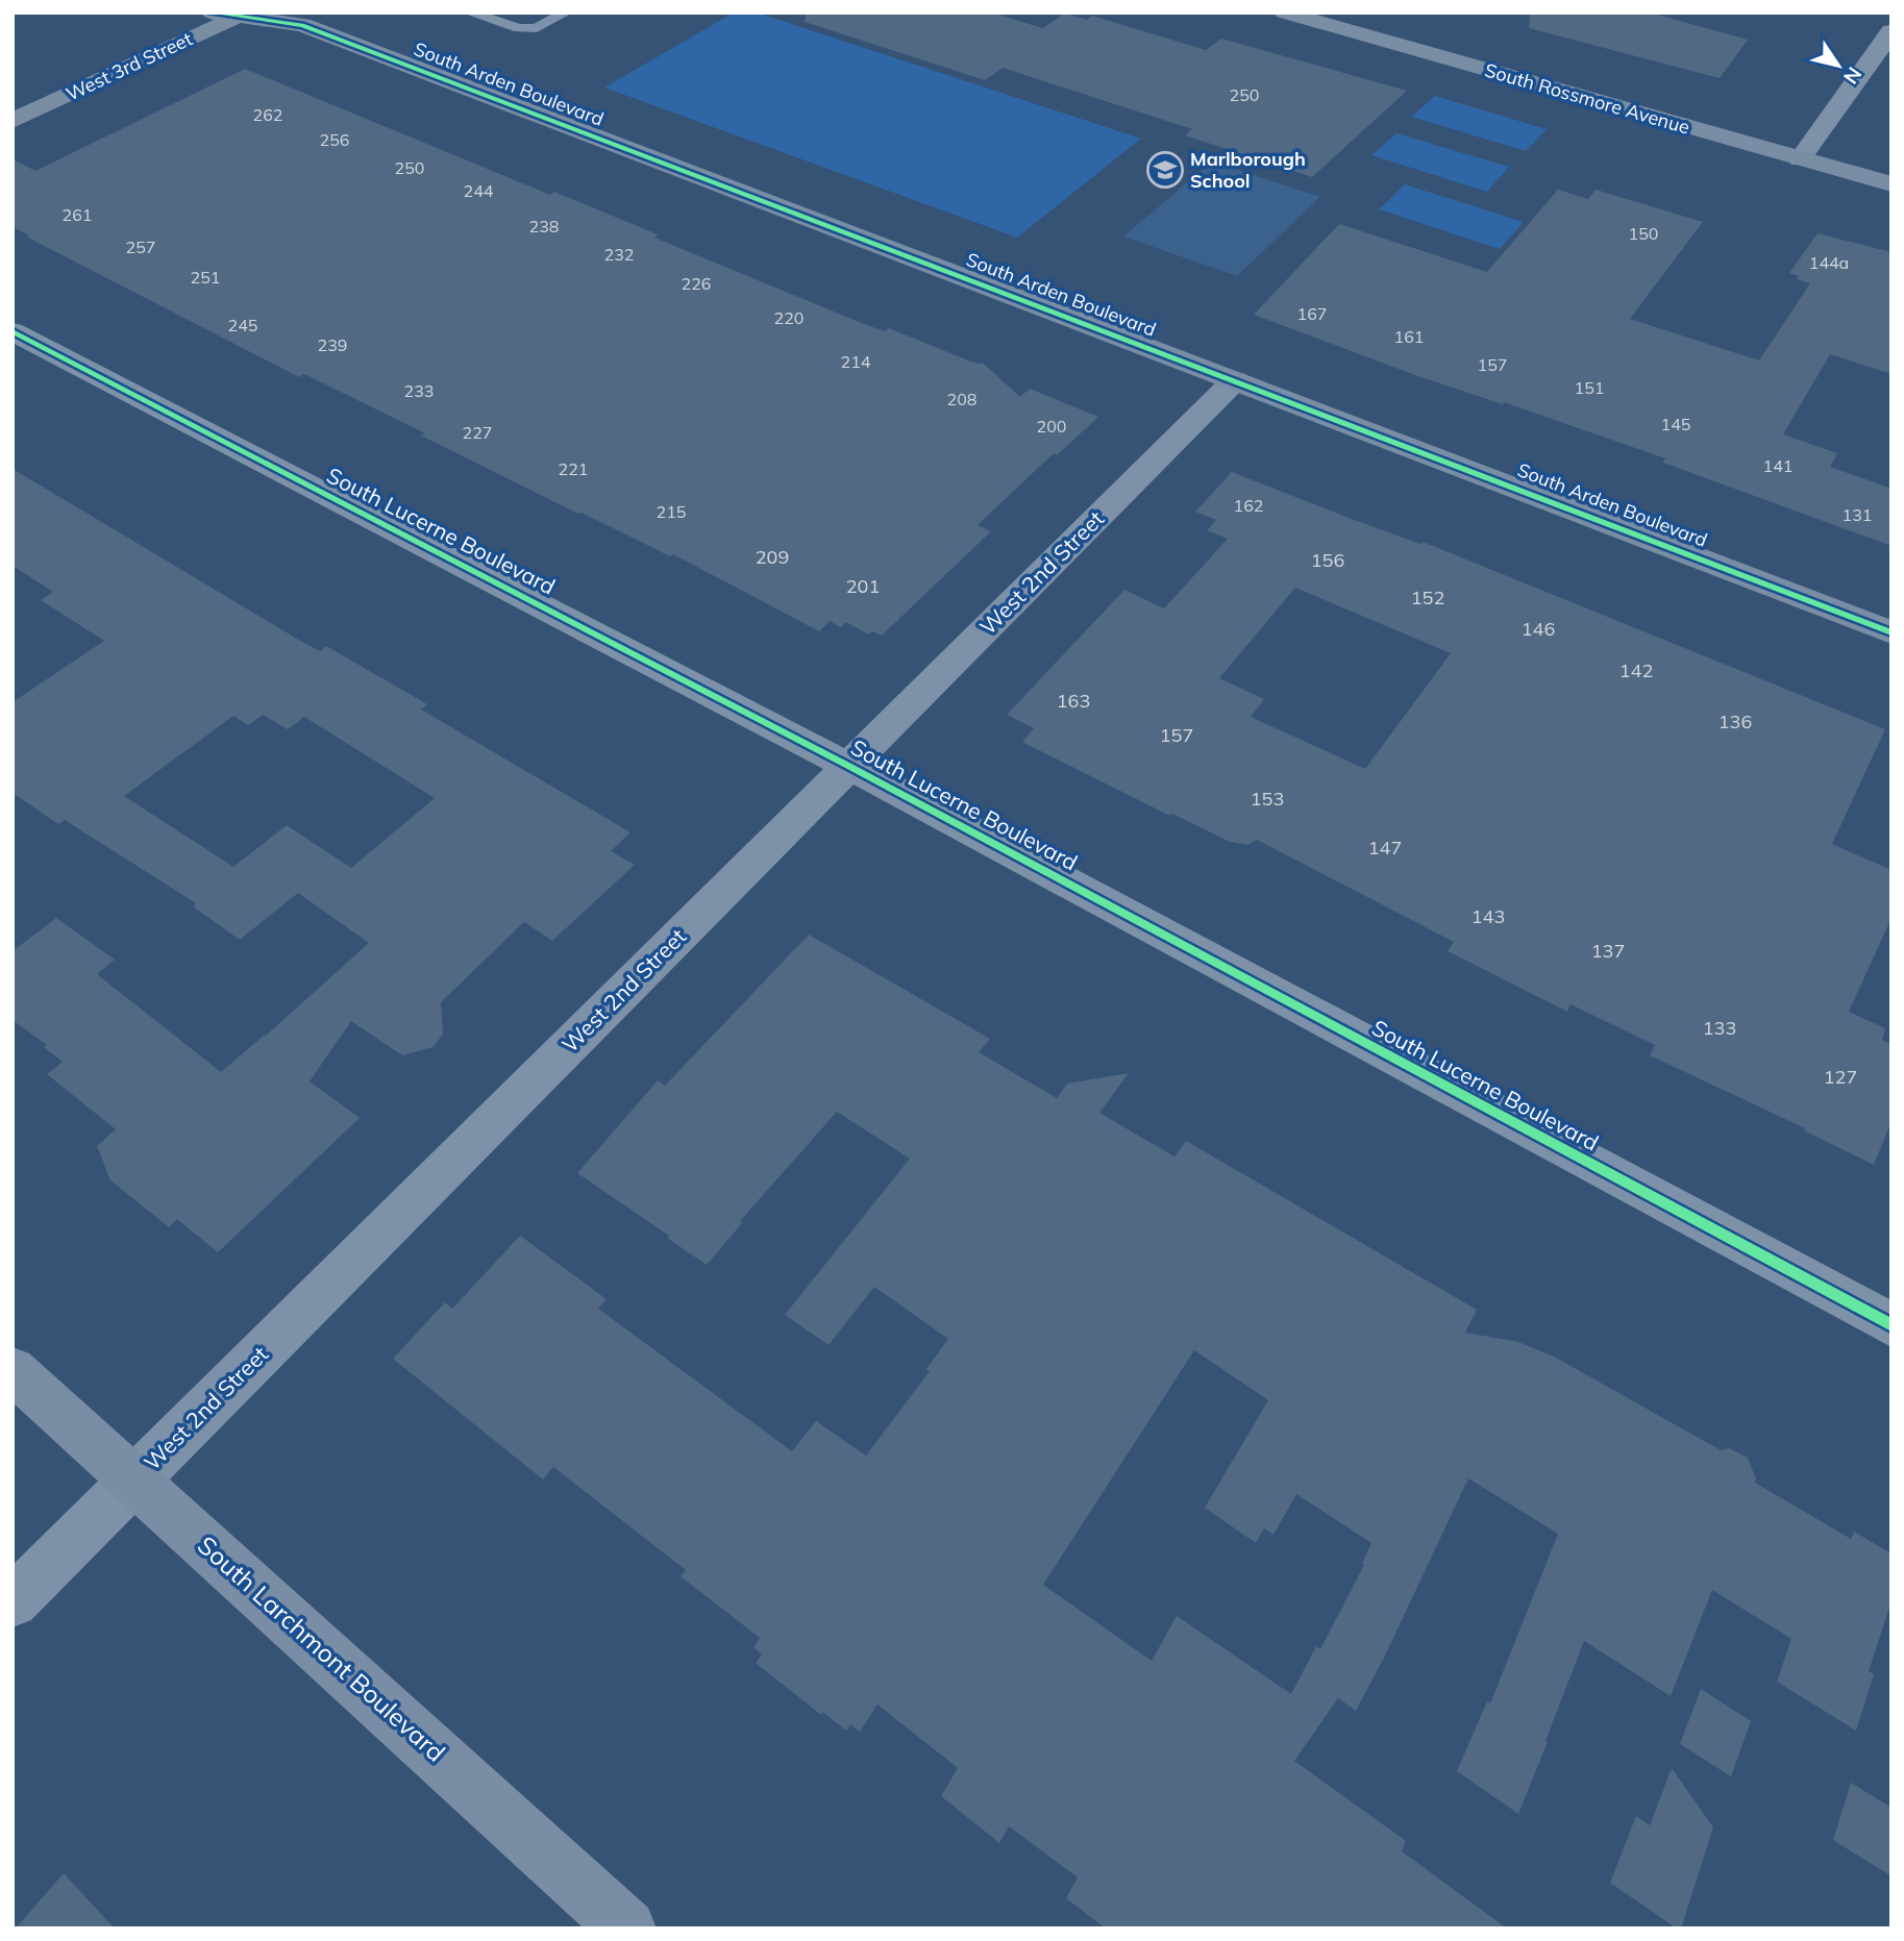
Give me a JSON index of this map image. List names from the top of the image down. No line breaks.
{"streets":{"street":["West 3rd Street","South Arden Boulevard","South Rossmore Avenue","South Lucerne Boulevard","West 2nd Street","South Larchmont Boulevard"]},"crossings":[["West 3rd Street","South Arden Boulevard"],["South Arden Boulevard","West 2nd Street"],["South Lucerne Boulevard","West 2nd Street"],["West 2nd Street","South Larchmont Boulevard"]],"places":{"school or university":["Marlborough School"]},"house_numbers":["250","262","256","250","244","261","238","150","257","232","144a","251","226","167","220","245","161","239","214","157","151","233","208","145","200","227","141","221","162","215","131","209","156","201","152","146","142","163","136","157","153","147","143","137","133","127"],"north":"bottom right"}
